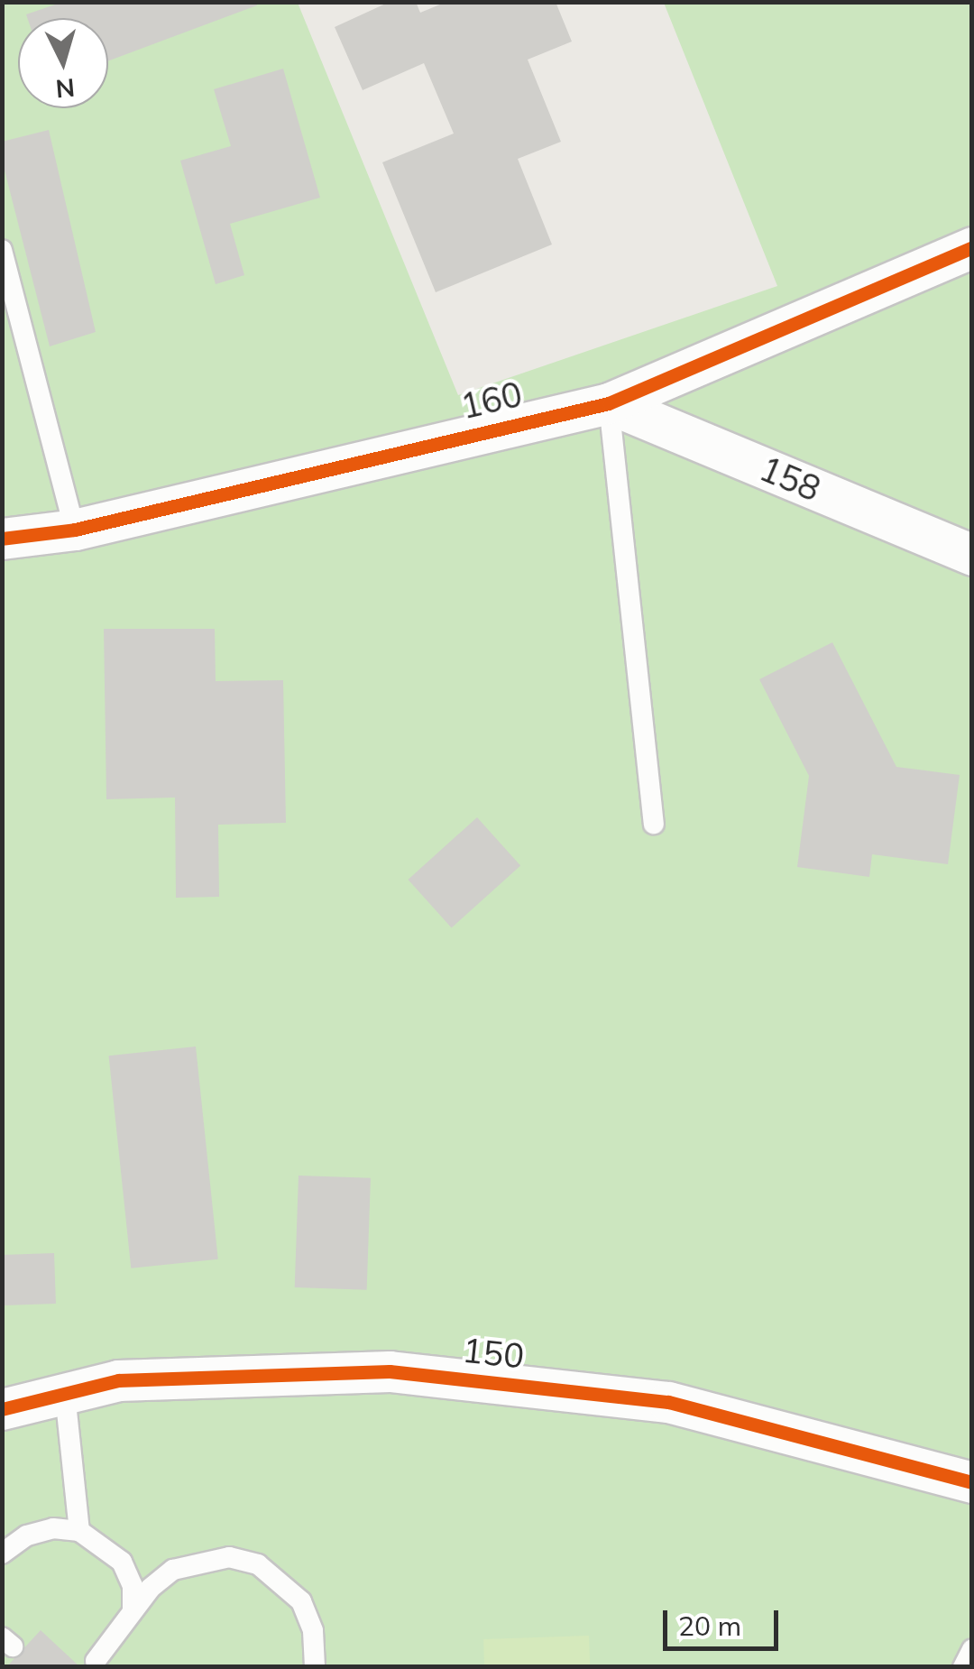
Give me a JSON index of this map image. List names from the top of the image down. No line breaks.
{"streets":{"street":["160","158","150"]},"crossings":[["160","158"]],"scale_bar":"20 m","north":"bottom"}
